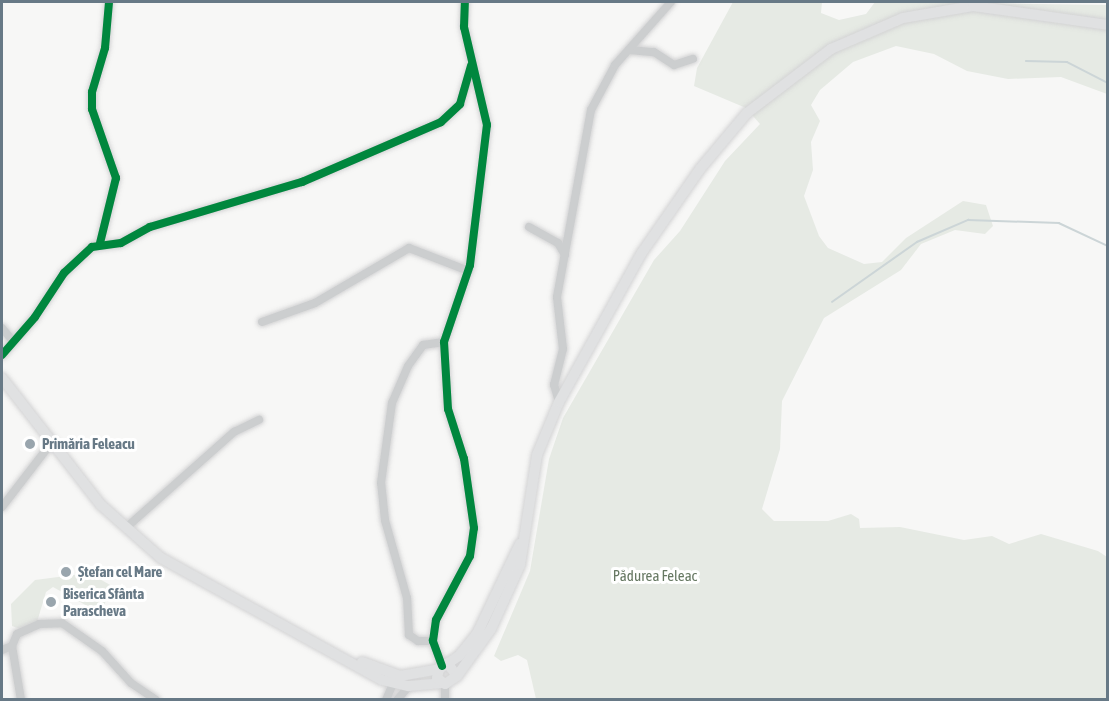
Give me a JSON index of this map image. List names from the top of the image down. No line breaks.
{"parks":["Pădurea Feleac"],"places":["Primăria Feleacu","Ștefan cel Mare","Biserica Sfânta Parascheva"]}
